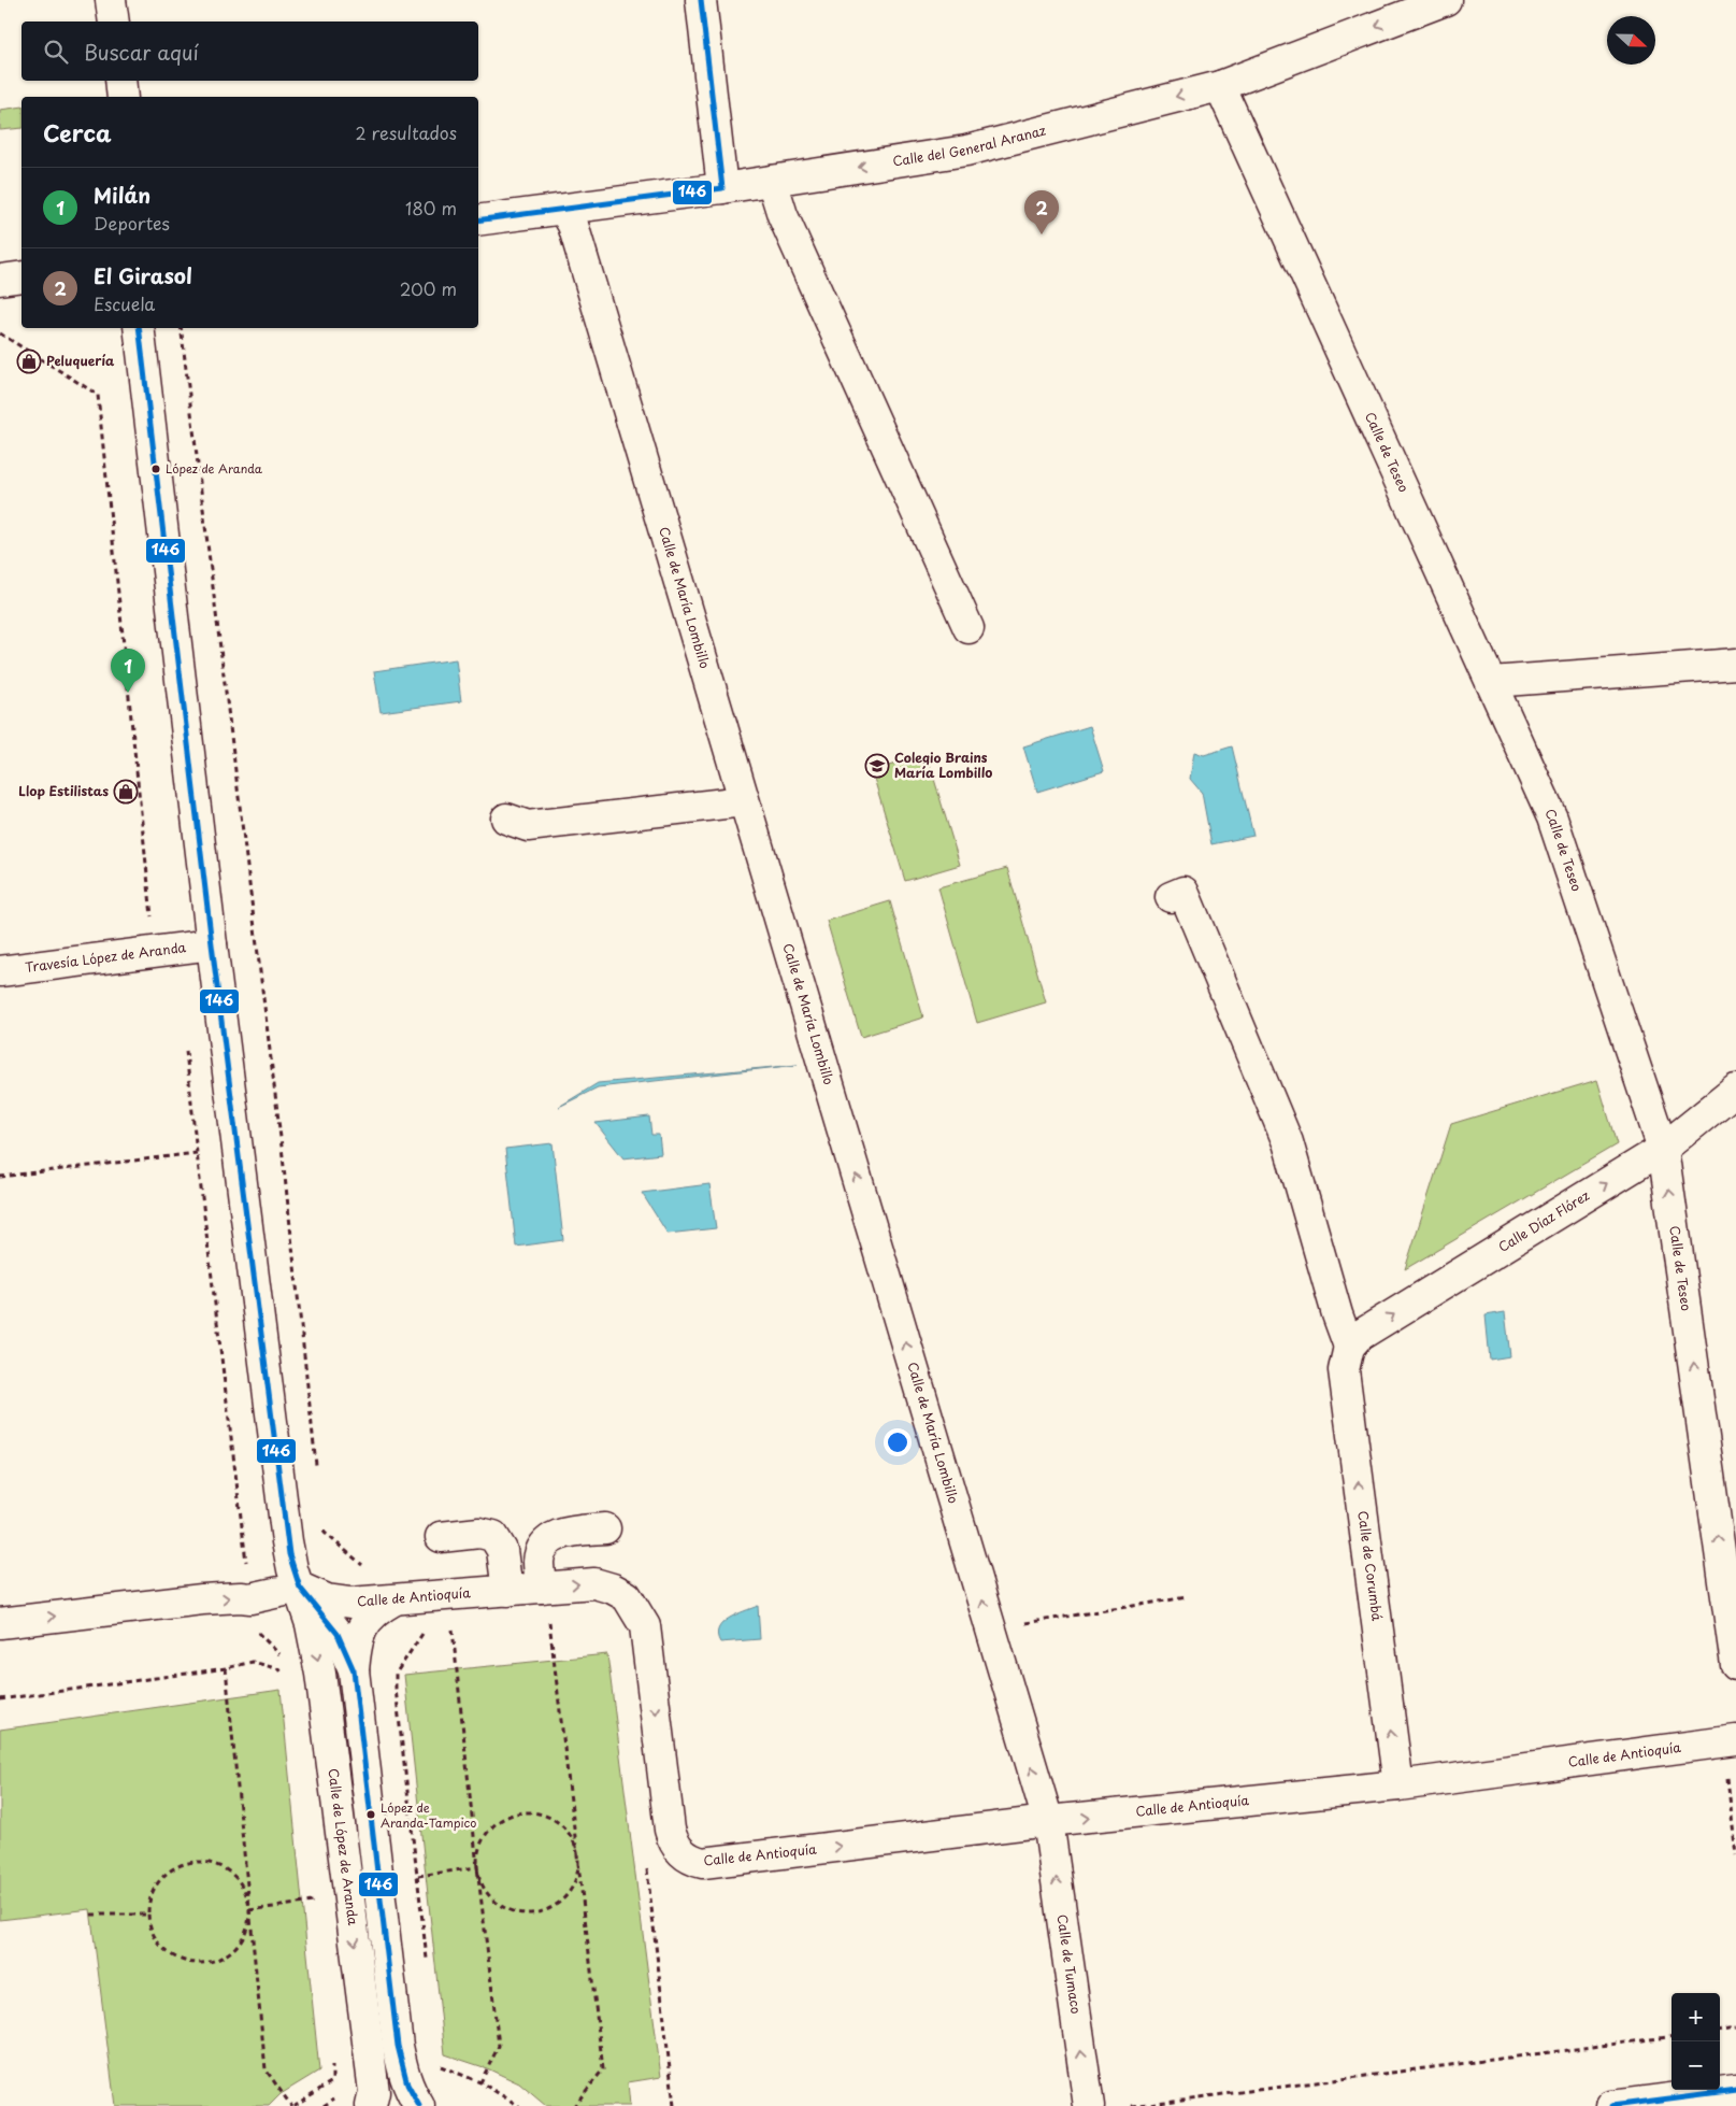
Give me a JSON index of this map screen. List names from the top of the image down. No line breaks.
{"streets":{"street":["Calle del General Aranaz","Calle de Teseo","Calle de María Lombillo","Travesía López de Aranda","Calle Díaz Flórez","Calle de Corumbá","Calle de Antioquía","Calle de López de Aranda","Calle de Tumaco"]},"crossings":[["Calle del General Aranaz","Calle de Teseo"],["Calle del General Aranaz","Calle de María Lombillo"],["Calle de Teseo","Calle Díaz Flórez"],["Calle de María Lombillo","Calle de Antioquía"],["Calle de María Lombillo","Calle de Tumaco"],["Travesía López de Aranda","Calle de López de Aranda"],["Calle Díaz Flórez","Calle de Corumbá"],["Calle de Corumbá","Calle de Antioquía"],["Calle de Antioquía","Calle de López de Aranda"],["Calle de Antioquía","Calle de Tumaco"]],"one_way":["Calle del General Aranaz","Calle de María Lombillo","Calle Díaz Flórez","Calle de Corumbá","Calle de Antioquía","Calle de Tumaco"],"places":{"shop":["Peluquería","Llop Estilistas"],"other":["López de Aranda","López de Aranda-Tampico"],"school or university":["Colegio Brains María Lombillo"]},"lines":["transit line 146"],"north":"right","page":{"search":"Buscar aquí","heading":["Cerca","2 resultados"],"list":[{"mark":"1","name":"Milán","note":"Deportes","value":"180 m"},{"mark":"2","name":"El Girasol","note":"Escuela","value":"200 m"}],"pins":["2","1"],"map_buttons":["+","−"]}}
